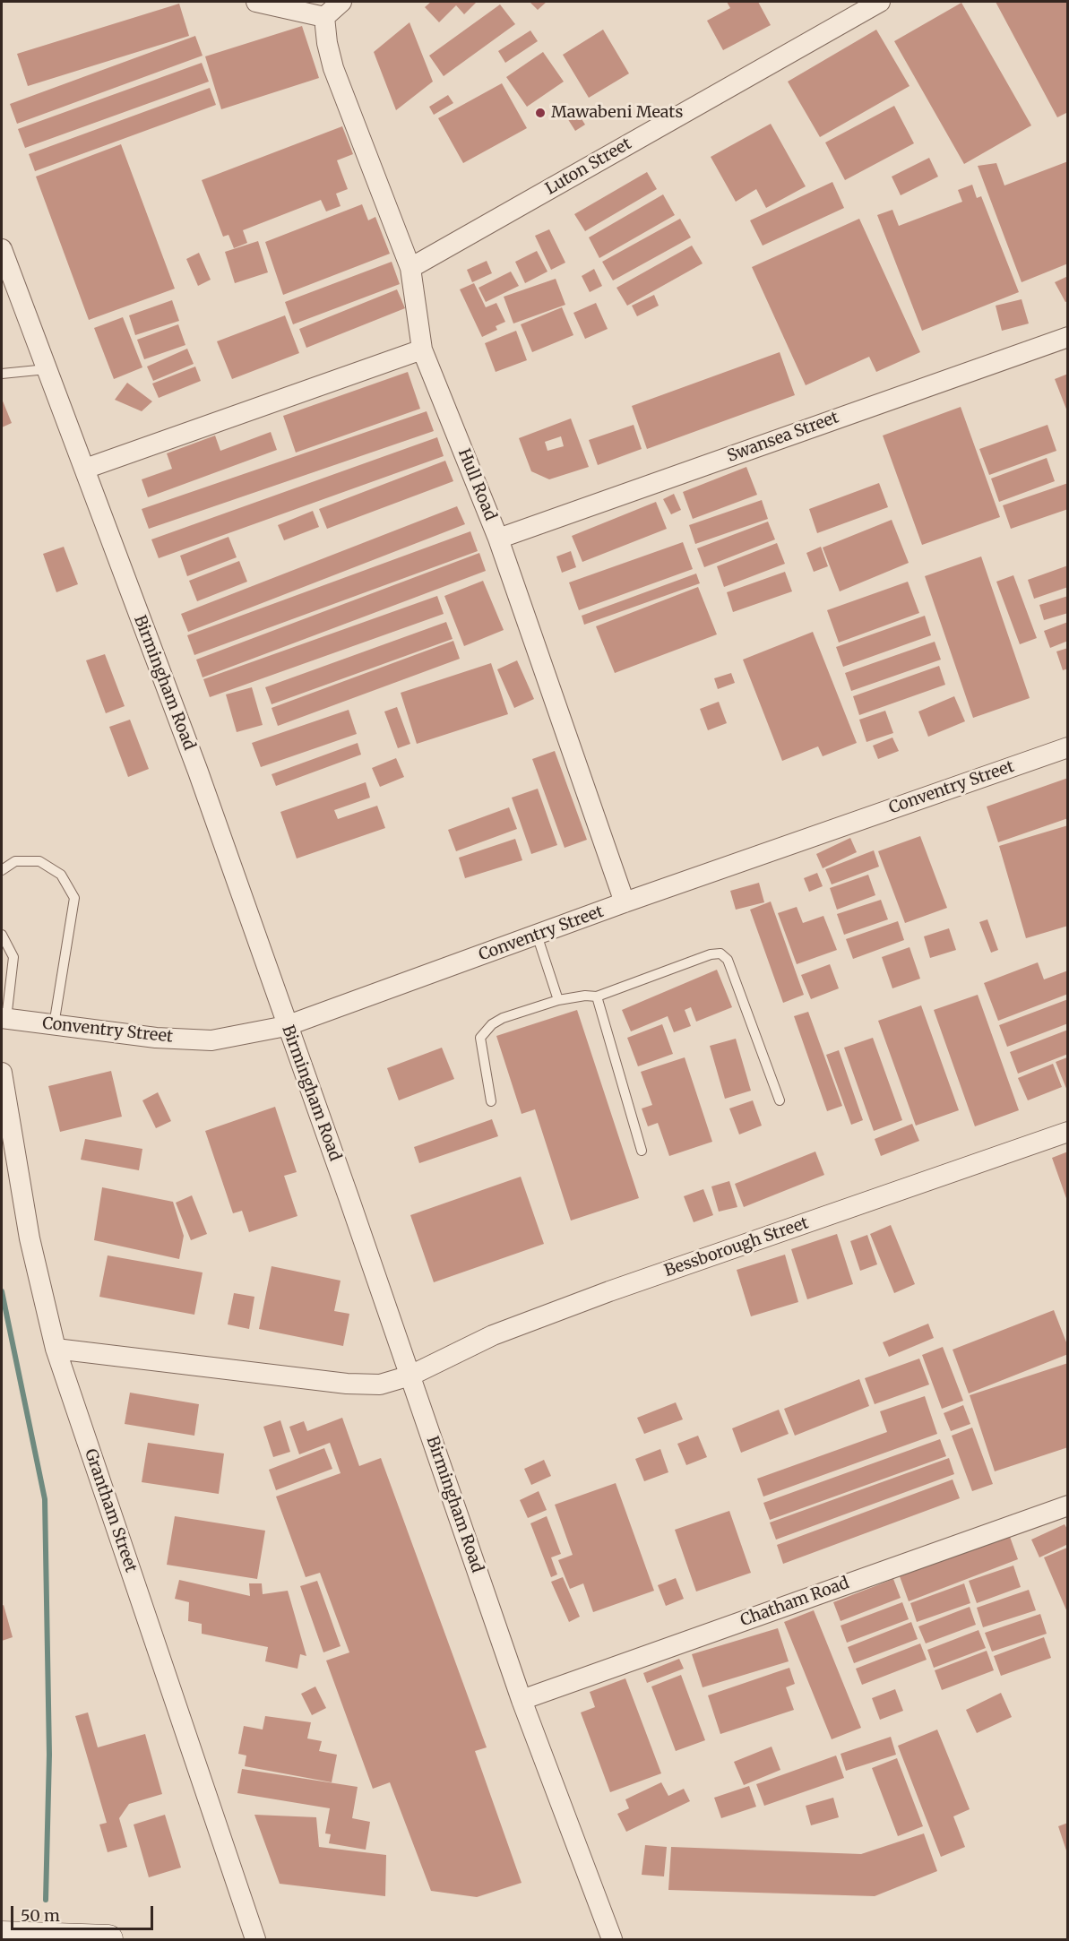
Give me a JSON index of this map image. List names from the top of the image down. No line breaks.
{"streets":{"street":["Luton Street","Swansea Street","Hull Road","Birmingham Road","Conventry Street","Bessborough Street","Grantham Street","Chatham Road"]},"crossings":[["Luton Street","Hull Road"],["Swansea Street","Hull Road"],["Hull Road","Conventry Street"],["Birmingham Road","Conventry Street"],["Birmingham Road","Bessborough Street"],["Birmingham Road","Chatham Road"],["Bessborough Street","Grantham Street"]],"places":["Mawabeni Meats"],"scale_bar":"50 m"}
